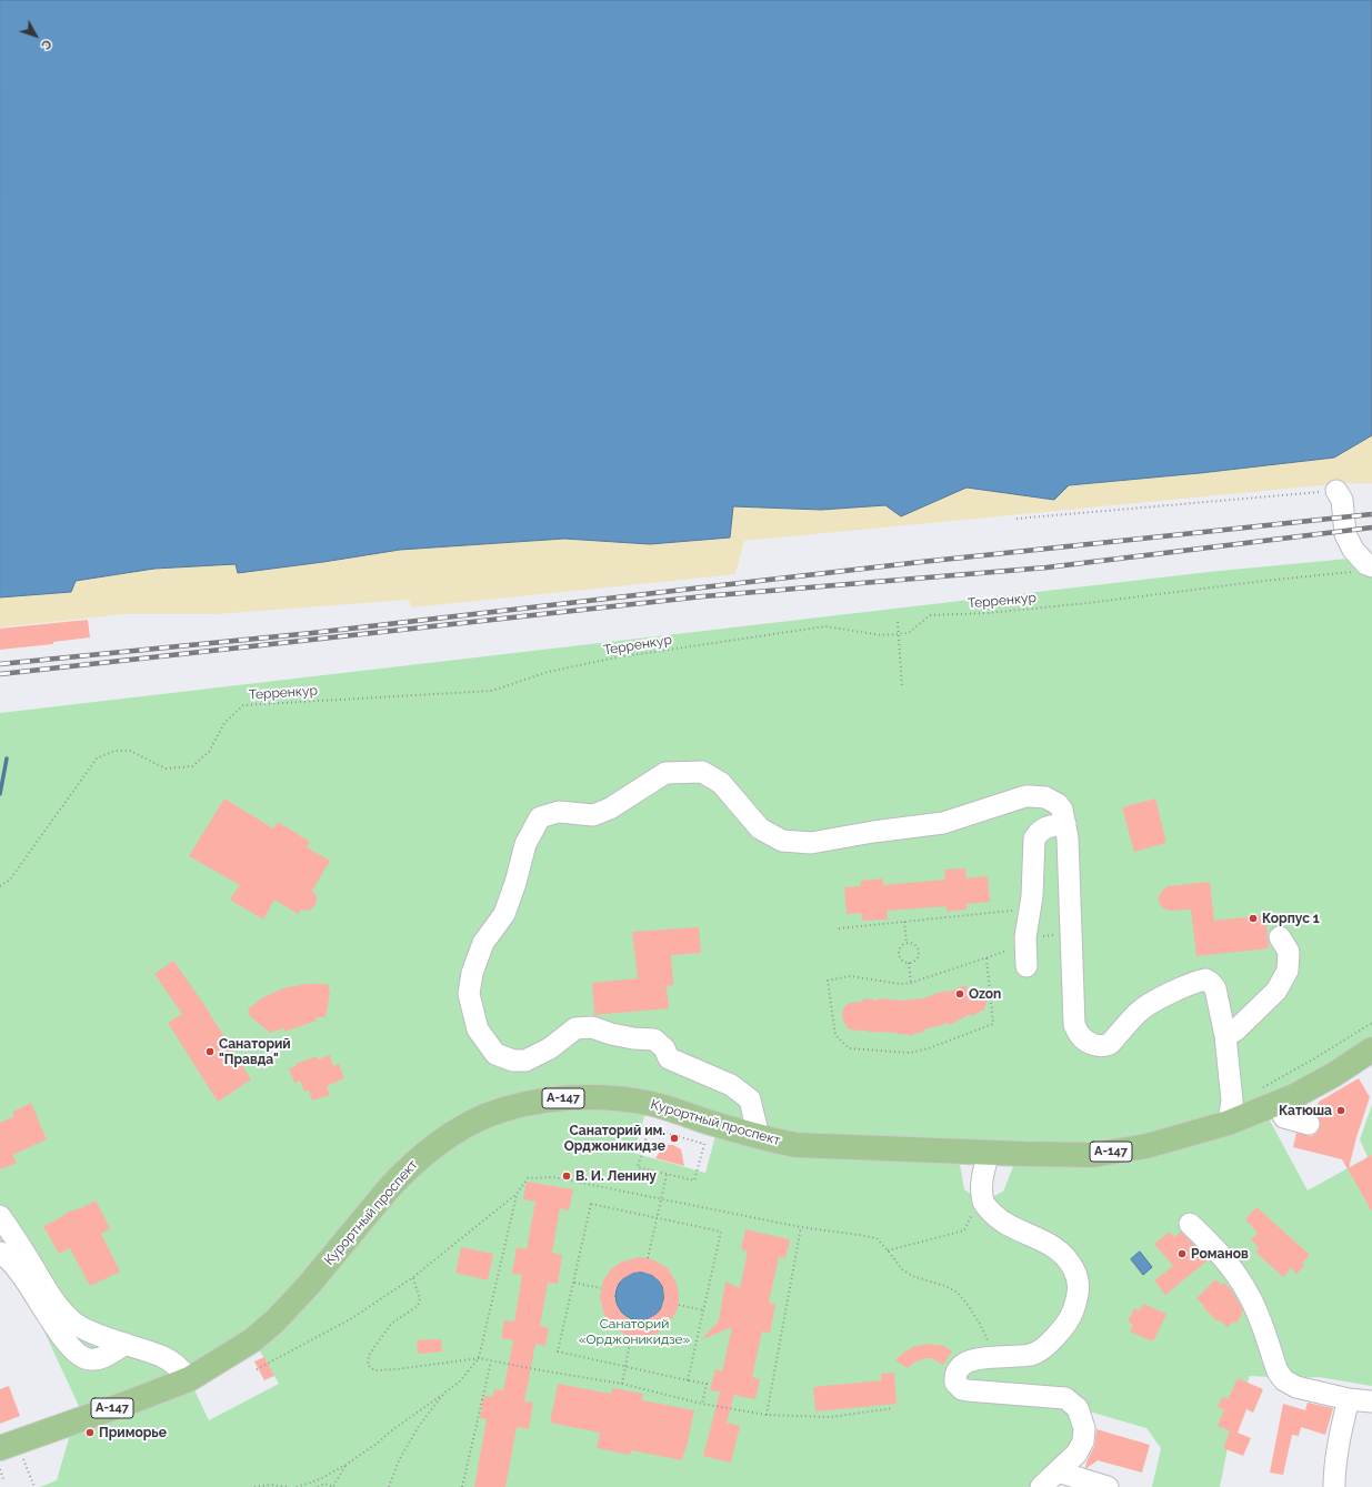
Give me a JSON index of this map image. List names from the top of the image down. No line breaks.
{"streets":{"main road":["А-147","Курортный проспект"],"path":["Терренкур"]},"parks":["Санаторий «Орджоникидзе»"],"places":["Корпус 1","Ozon","Санаторий \"Правда\"","Катюша","Санаторий им. Орджоникидзе","В. И. Ленину","Романов","Приморье"],"north":"bottom right"}
